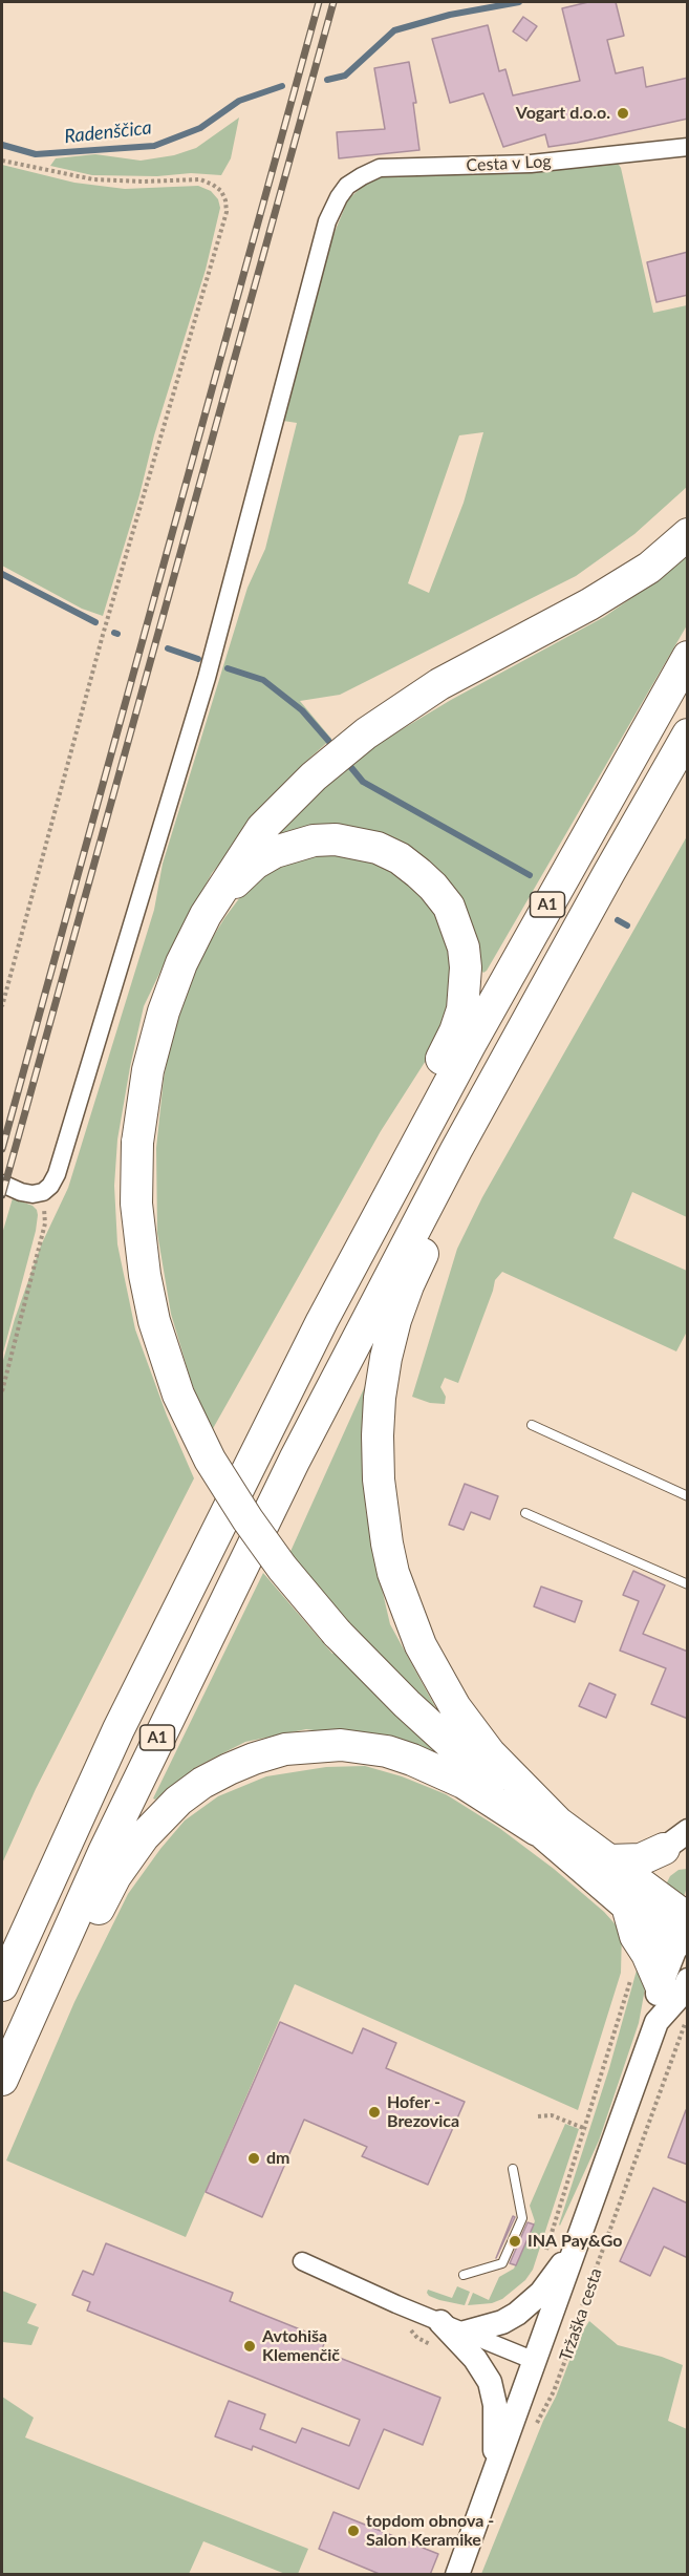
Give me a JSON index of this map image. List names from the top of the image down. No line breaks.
{"streets":{"highway":["A1"],"main road":["Tržaška cesta"],"street":["Cesta v Log"]},"water":["Radenščica"],"places":["Vogart d.o.o.","Hofer - Brezovica","dm","INA Pay&Go","Avtohiša Klemenčič","topdom obnova - Salon Keramike"]}
